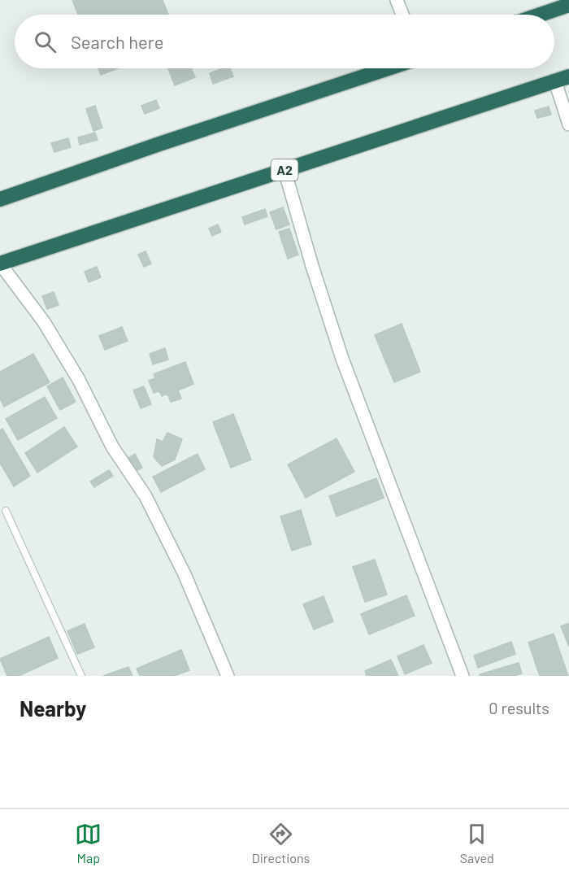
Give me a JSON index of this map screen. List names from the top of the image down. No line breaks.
{"streets":{"highway":["A2"]},"page":{"search":"Search here","heading":["Nearby","0 results"],"nav":["Map","Directions","Saved"]}}
